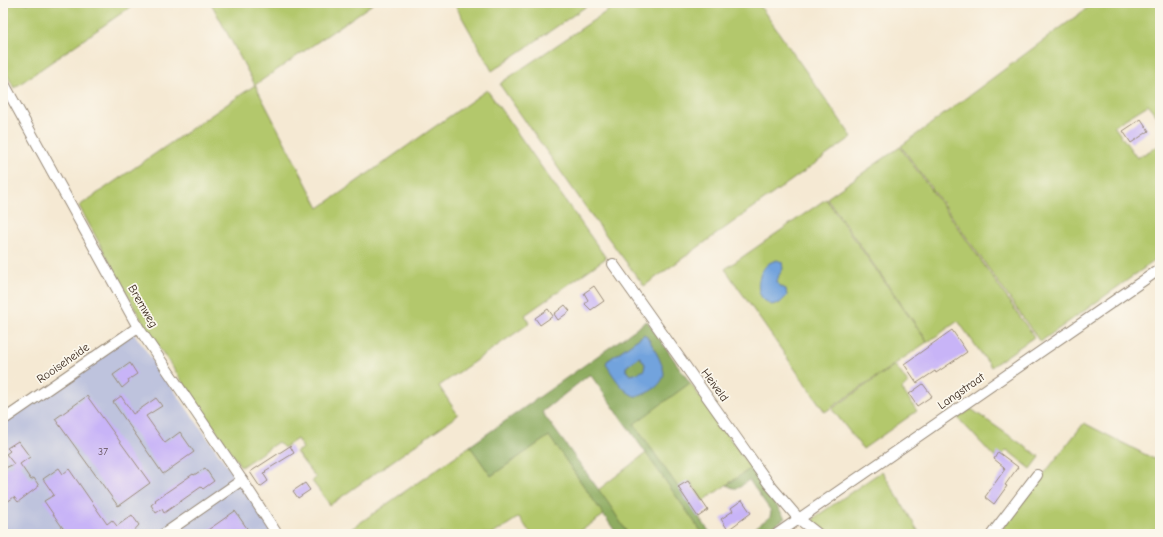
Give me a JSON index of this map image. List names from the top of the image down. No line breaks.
{"streets":{"street":["Bremweg","Rooiseheide","Heiveld","Langstraat"]},"crossings":[["Bremweg","Rooiseheide"],["Heiveld","Langstraat"]],"house_numbers":["37"]}
